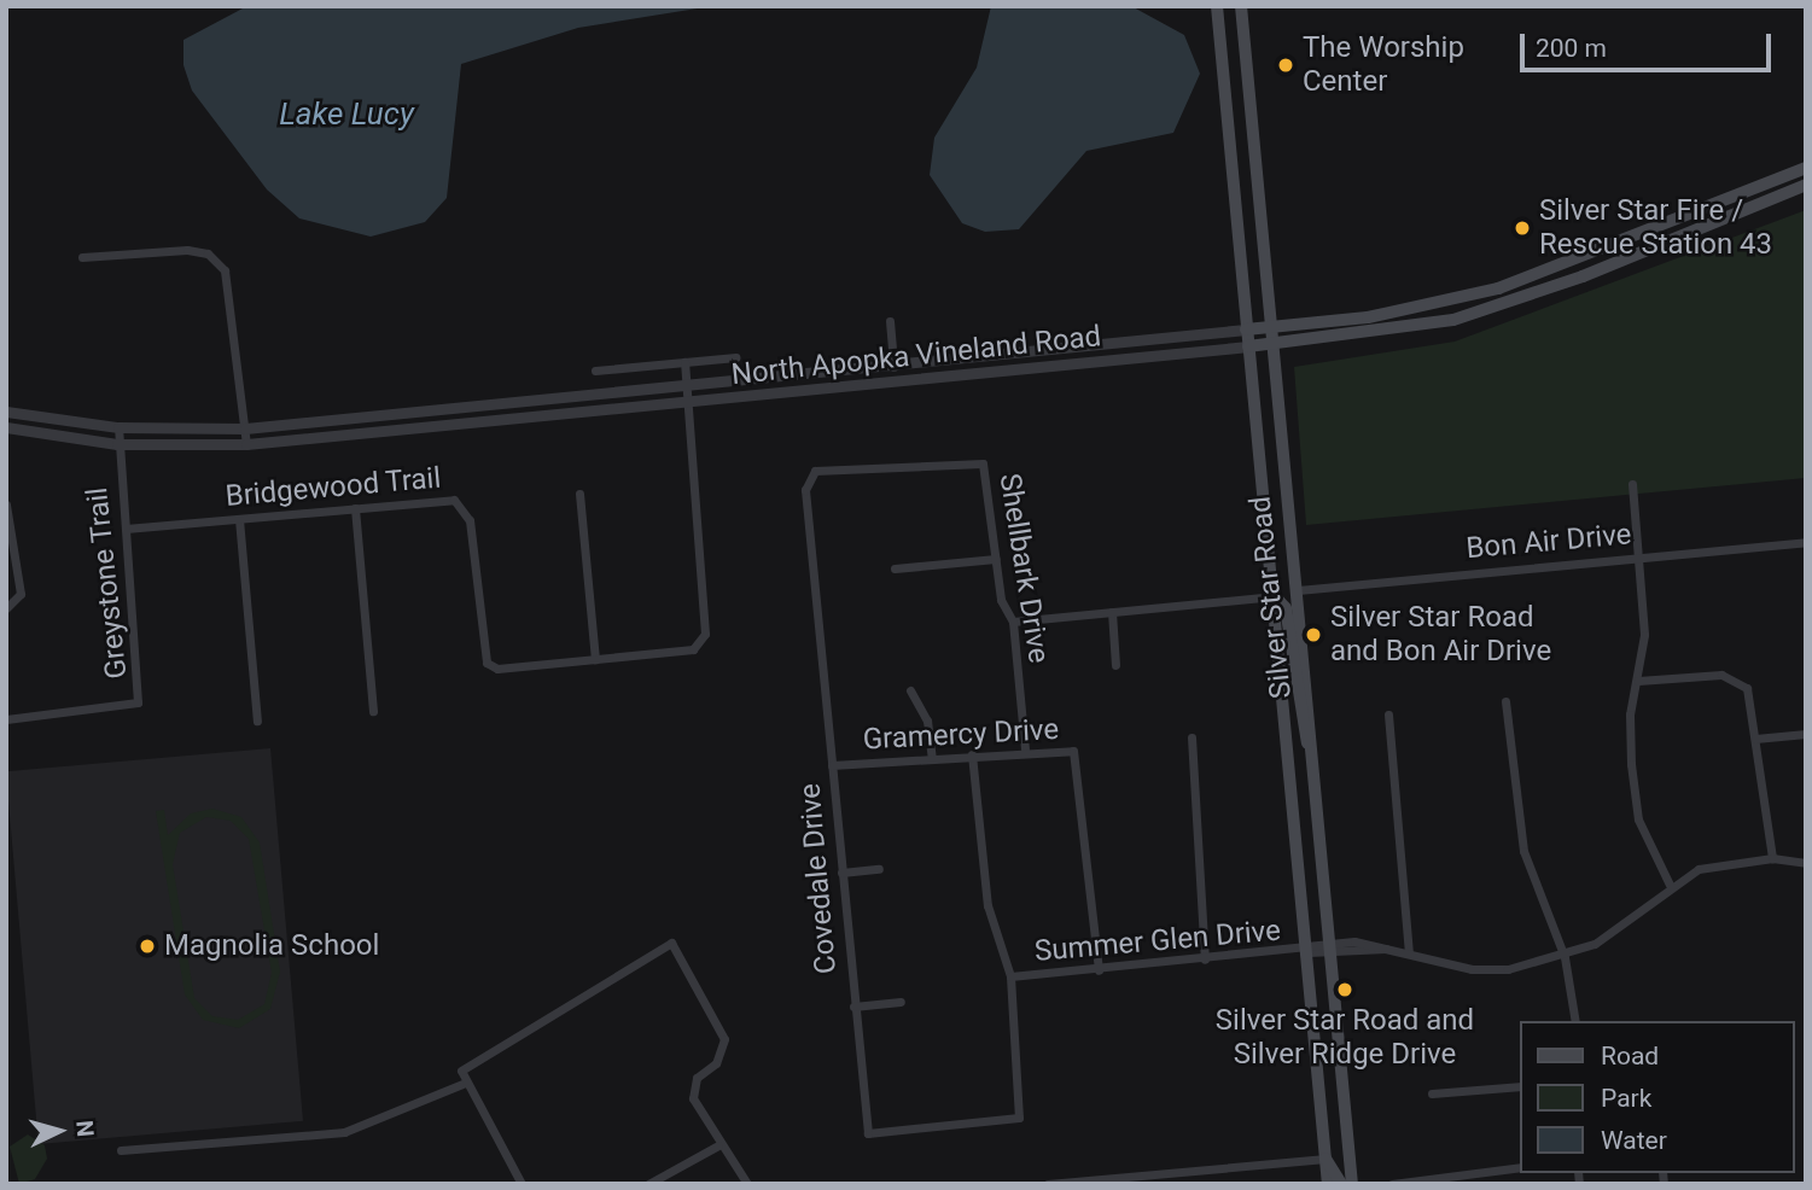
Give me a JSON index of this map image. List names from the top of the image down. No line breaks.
{"streets":{"main road":["North Apopka Vineland Road","Silver Star Road"],"street":["Bridgewood Trail","Bon Air Drive","Shellbark Drive","Greystone Trail","Gramercy Drive","Covedale Drive","Summer Glen Drive"]},"crossings":[["North Apopka Vineland Road","Bridgewood Trail"],["North Apopka Vineland Road","Greystone Trail"],["North Apopka Vineland Road","Silver Star Road"],["Bridgewood Trail","Greystone Trail"],["Bon Air Drive","Silver Star Road"],["Shellbark Drive","Gramercy Drive"],["Shellbark Drive","Covedale Drive"],["Silver Star Road","Summer Glen Drive"],["Gramercy Drive","Covedale Drive"],["Gramercy Drive","Summer Glen Drive"],["Covedale Drive","Summer Glen Drive"]],"water":["Lake Lucy"],"places":["The Worship Center","Silver Star Fire / Rescue Station 43","Silver Star Road and Bon Air Drive","Magnolia School","Silver Star Road and Silver Ridge Drive"],"legend":["Road","Park","Water"],"scale_bar":"200 m","north":"right"}
